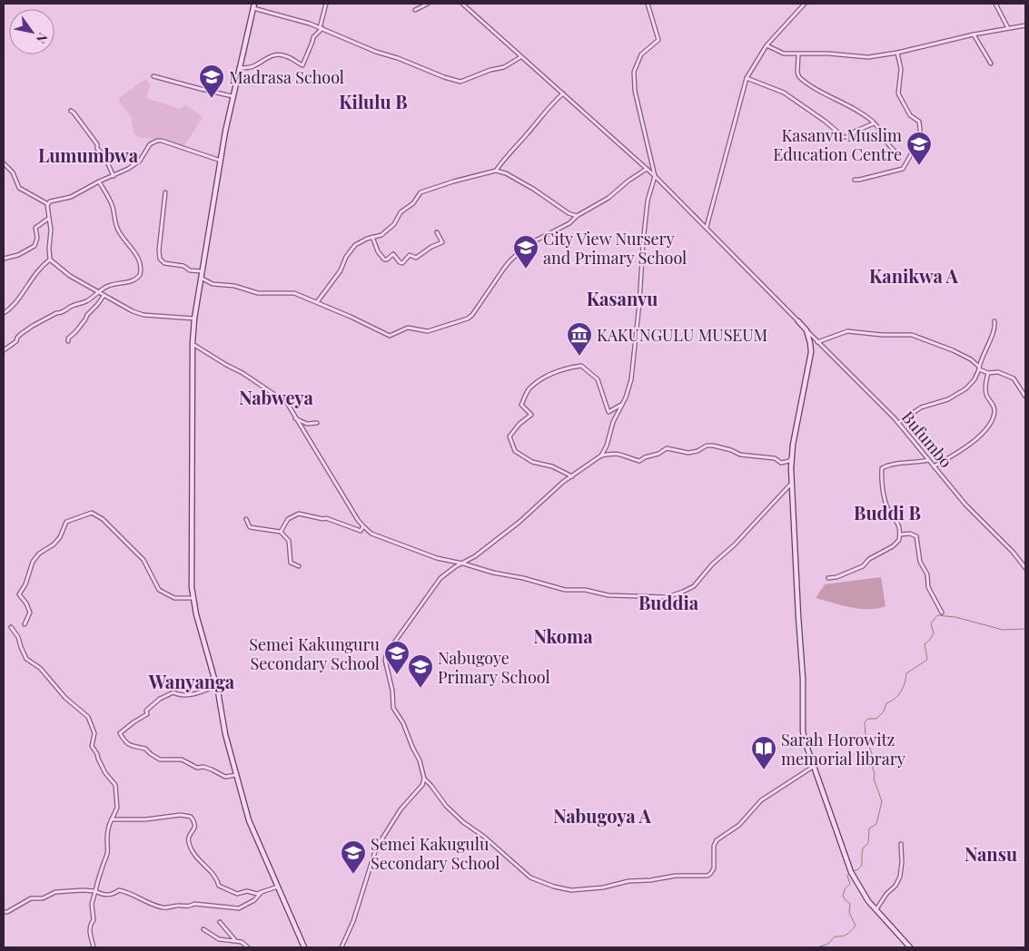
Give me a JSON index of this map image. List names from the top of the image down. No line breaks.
{"streets":{"street":["Bufumbo"]},"districts":["Kilulu B","Lumumbwa","Kanikwa A","Kasanvu","Nabweya","Buddi B","Buddia","Nkoma","Wanyanga","Nabugoya A","Nansu"],"places":{"school or university":["Madrasa School","Kasanvu Muslim Education Centre","City View Nursery and Primary School","Semei Kakunguru Secondary School","Nabugoye Primary School","Semei Kakugulu Secondary School"],"museum":["KAKUNGULU MUSEUM"],"library":["Sarah Horowitz memorial library"]},"north":"bottom right"}
